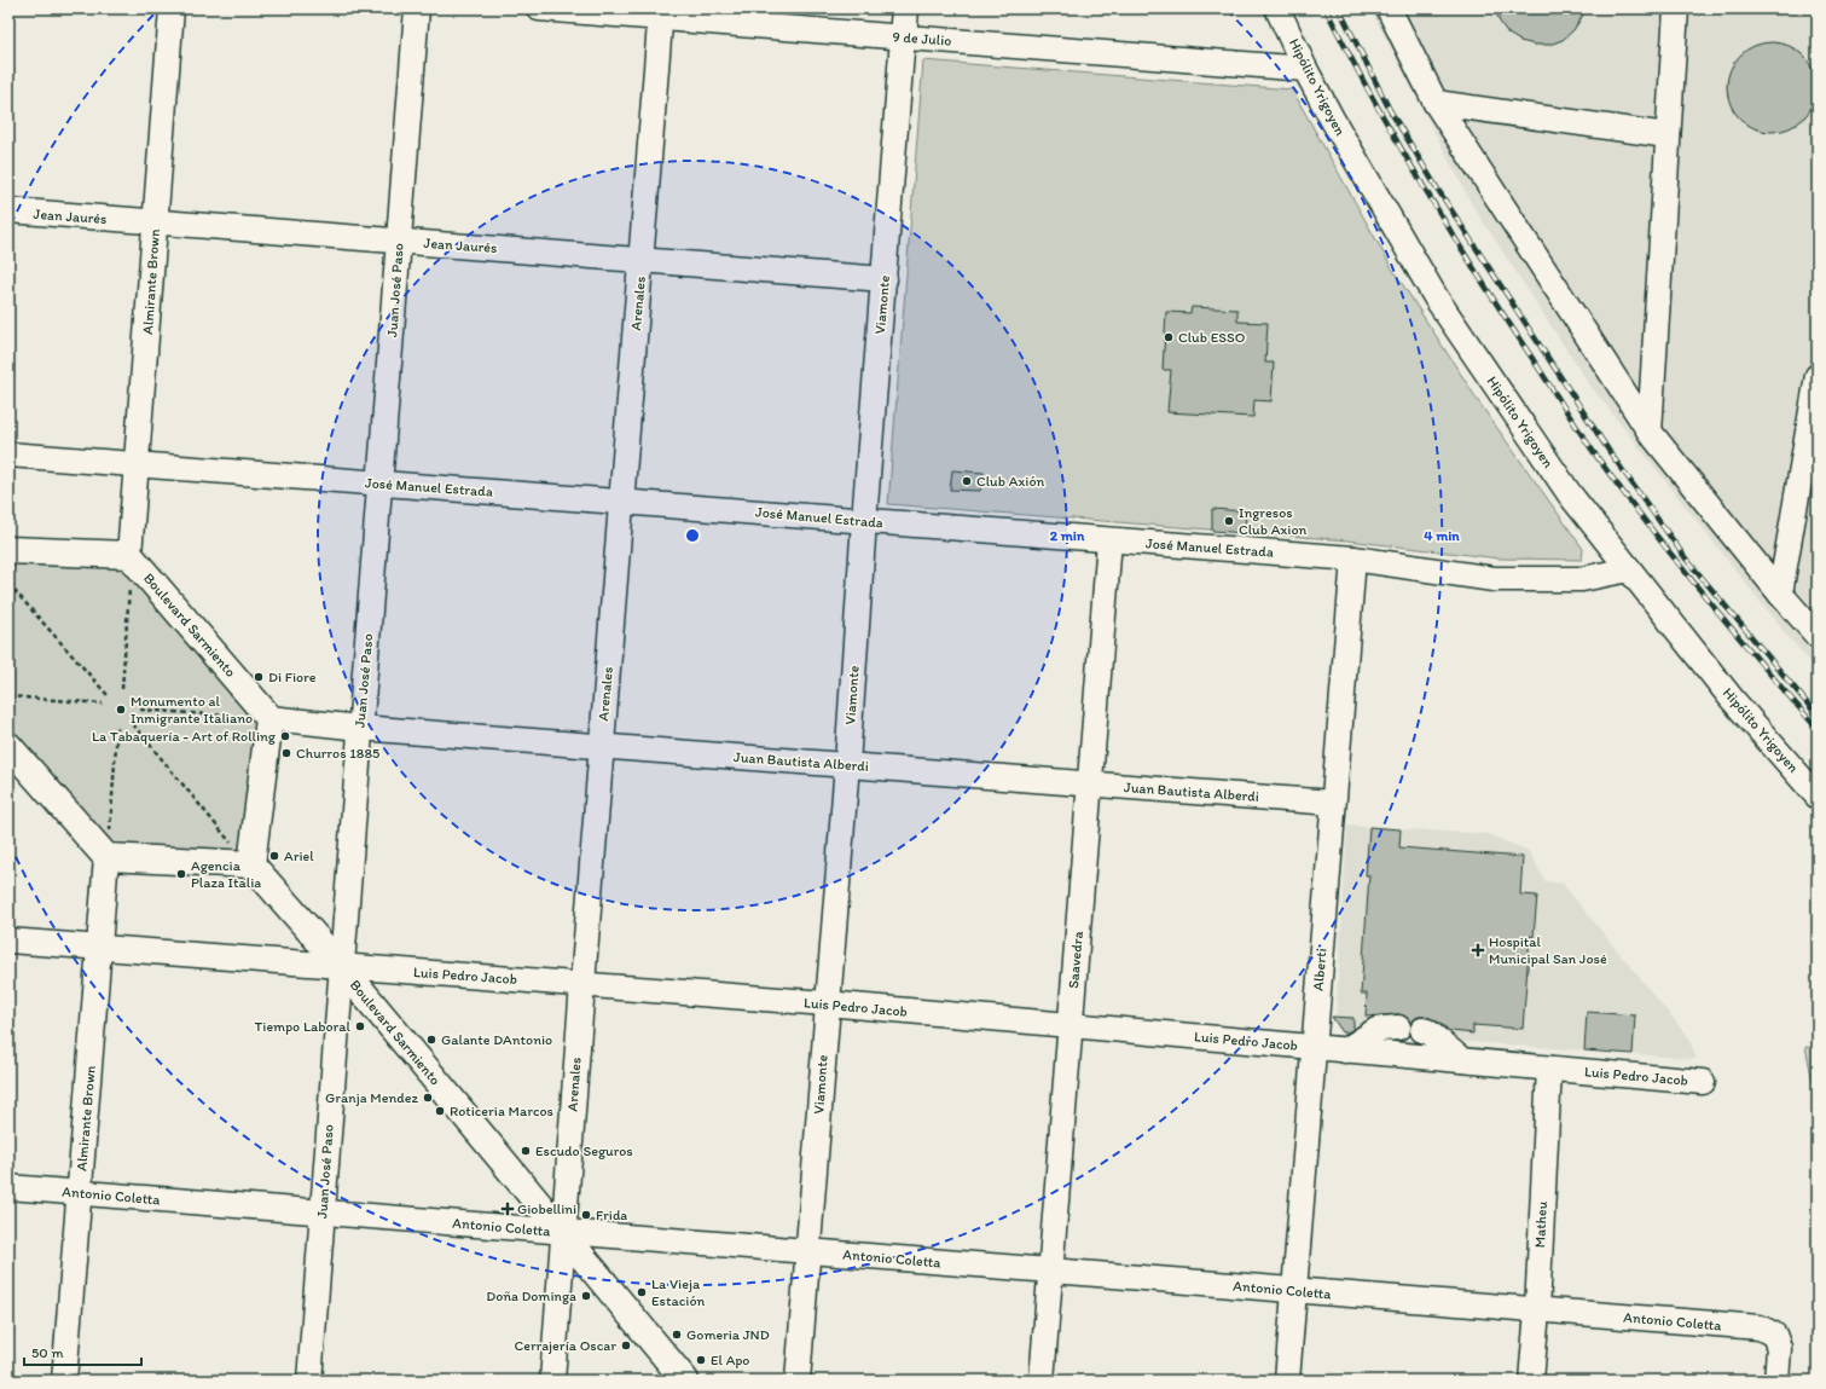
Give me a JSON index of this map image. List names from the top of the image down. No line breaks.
{"streets":{"main road":["Viamonte","Boulevard Sarmiento"],"street":["9 de Julio","Hipólito Yrigoyen","Jean Jaurés","Almirante Brown","Juan José Paso","Arenales","José Manuel Estrada","Juan Bautista Alberdi","Saavedra","Alberti","Luis Pedro Jacob","Antonio Coletta","Matheu"]},"crossings":[["9 de Julio","Hipólito Yrigoyen"],["9 de Julio","Arenales"],["9 de Julio","Viamonte"],["Hipólito Yrigoyen","José Manuel Estrada"],["Jean Jaurés","Almirante Brown"],["Jean Jaurés","Juan José Paso"],["Jean Jaurés","Arenales"],["Jean Jaurés","Viamonte"],["Almirante Brown","José Manuel Estrada"],["Almirante Brown","Boulevard Sarmiento"],["Almirante Brown","Luis Pedro Jacob"],["Almirante Brown","Antonio Coletta"],["Juan José Paso","José Manuel Estrada"],["Juan José Paso","Boulevard Sarmiento"],["Juan José Paso","Juan Bautista Alberdi"],["Juan José Paso","Luis Pedro Jacob"],["Juan José Paso","Antonio Coletta"],["Arenales","José Manuel Estrada"],["Arenales","Boulevard Sarmiento"],["Arenales","Juan Bautista Alberdi"],["Arenales","Luis Pedro Jacob"],["Arenales","Antonio Coletta"],["Viamonte","José Manuel Estrada"],["Viamonte","Juan Bautista Alberdi"],["Viamonte","Luis Pedro Jacob"],["Viamonte","Antonio Coletta"],["José Manuel Estrada","Saavedra"],["José Manuel Estrada","Alberti"],["Boulevard Sarmiento","Juan Bautista Alberdi"],["Boulevard Sarmiento","Luis Pedro Jacob"],["Boulevard Sarmiento","Antonio Coletta"],["Juan Bautista Alberdi","Saavedra"],["Juan Bautista Alberdi","Alberti"],["Saavedra","Luis Pedro Jacob"],["Saavedra","Antonio Coletta"],["Alberti","Luis Pedro Jacob"],["Alberti","Antonio Coletta"],["Luis Pedro Jacob","Matheu"],["Antonio Coletta","Matheu"]],"places":{"other":["Club ESSO","Club Axión","Ingresos Club Axion","Di Fiore","Monumento al Inmigrante Italiano","La Tabaquería - Art of Rolling","Churros 1885","Ariel","Agencia Plaza Italia","Tiempo Laboral","Galante DAntonio","Granja Mendez","Roticeria Marcos","Escudo Seguros","Frida","La Vieja Estación","Doña Dominga","Gomeria JND","Cerrajería Oscar","El Apo"],"health":["Hospital Municipal San José","Giobellini"]},"scale_bar":"50 m","rings":["2 min","4 min"]}
